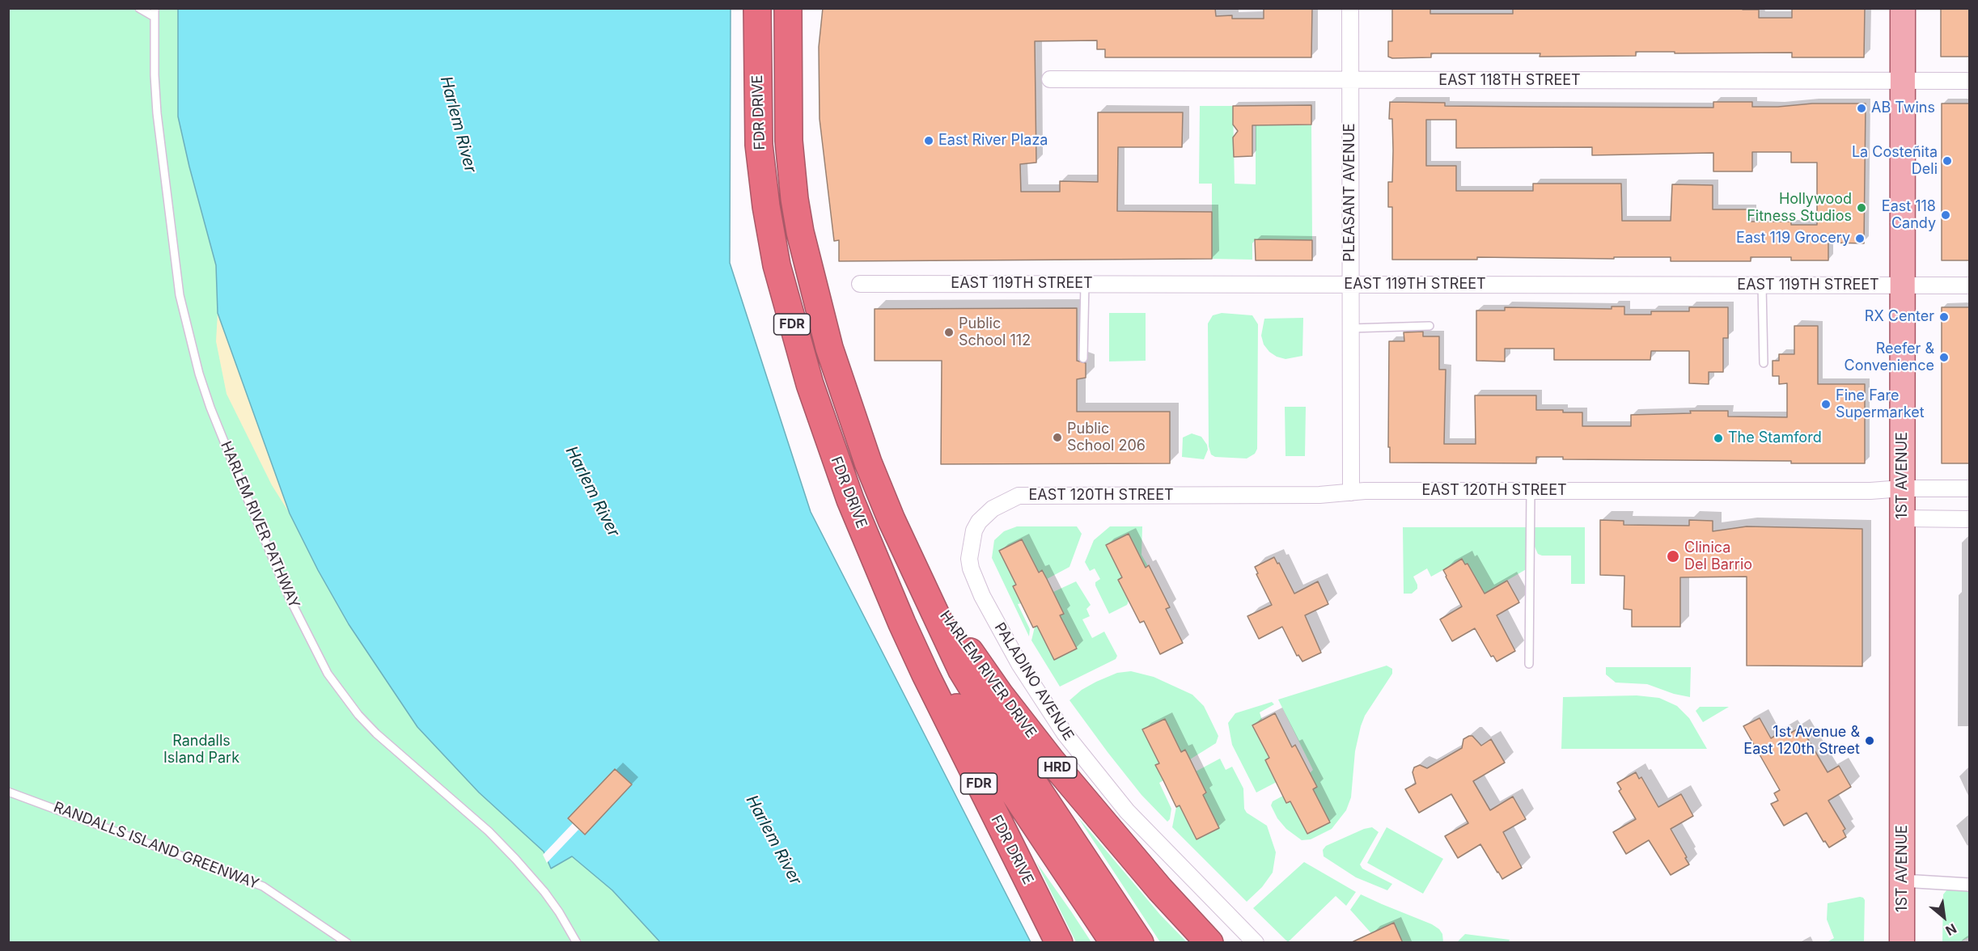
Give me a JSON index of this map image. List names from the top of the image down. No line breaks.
{"streets":{"highway":["FDR DRIVE","FDR","HARLEM RIVER DRIVE","HRD"],"main road":["1ST AVENUE"],"street":["EAST 118TH STREET","PLEASANT AVENUE","EAST 119TH STREET","EAST 120TH STREET","PALADINO AVENUE"],"lane":["HARLEM RIVER PATHWAY","RANDALLS ISLAND GREENWAY"]},"crossings":[["EAST 118TH STREET","PLEASANT AVENUE"],["EAST 118TH STREET","1ST AVENUE"],["FDR DRIVE","HARLEM RIVER DRIVE"],["PLEASANT AVENUE","EAST 119TH STREET"],["PLEASANT AVENUE","EAST 120TH STREET"],["EAST 119TH STREET","1ST AVENUE"],["1ST AVENUE","EAST 120TH STREET"],["EAST 120TH STREET","PALADINO AVENUE"]],"water":["Harlem River"],"parks":["Randalls Island Park"],"places":["AB Twins","East River Plaza","La Costeñita Deli","Hollywood Fitness Studios","East 118 Candy","East 119 Grocery","RX Center","Public School 112","Reefer & Convenience","Fine Fare Supermarket","Public School 206","The Stamford","Clinica Del Barrio","1st Avenue & East 120th Street"],"north":"bottom right"}
